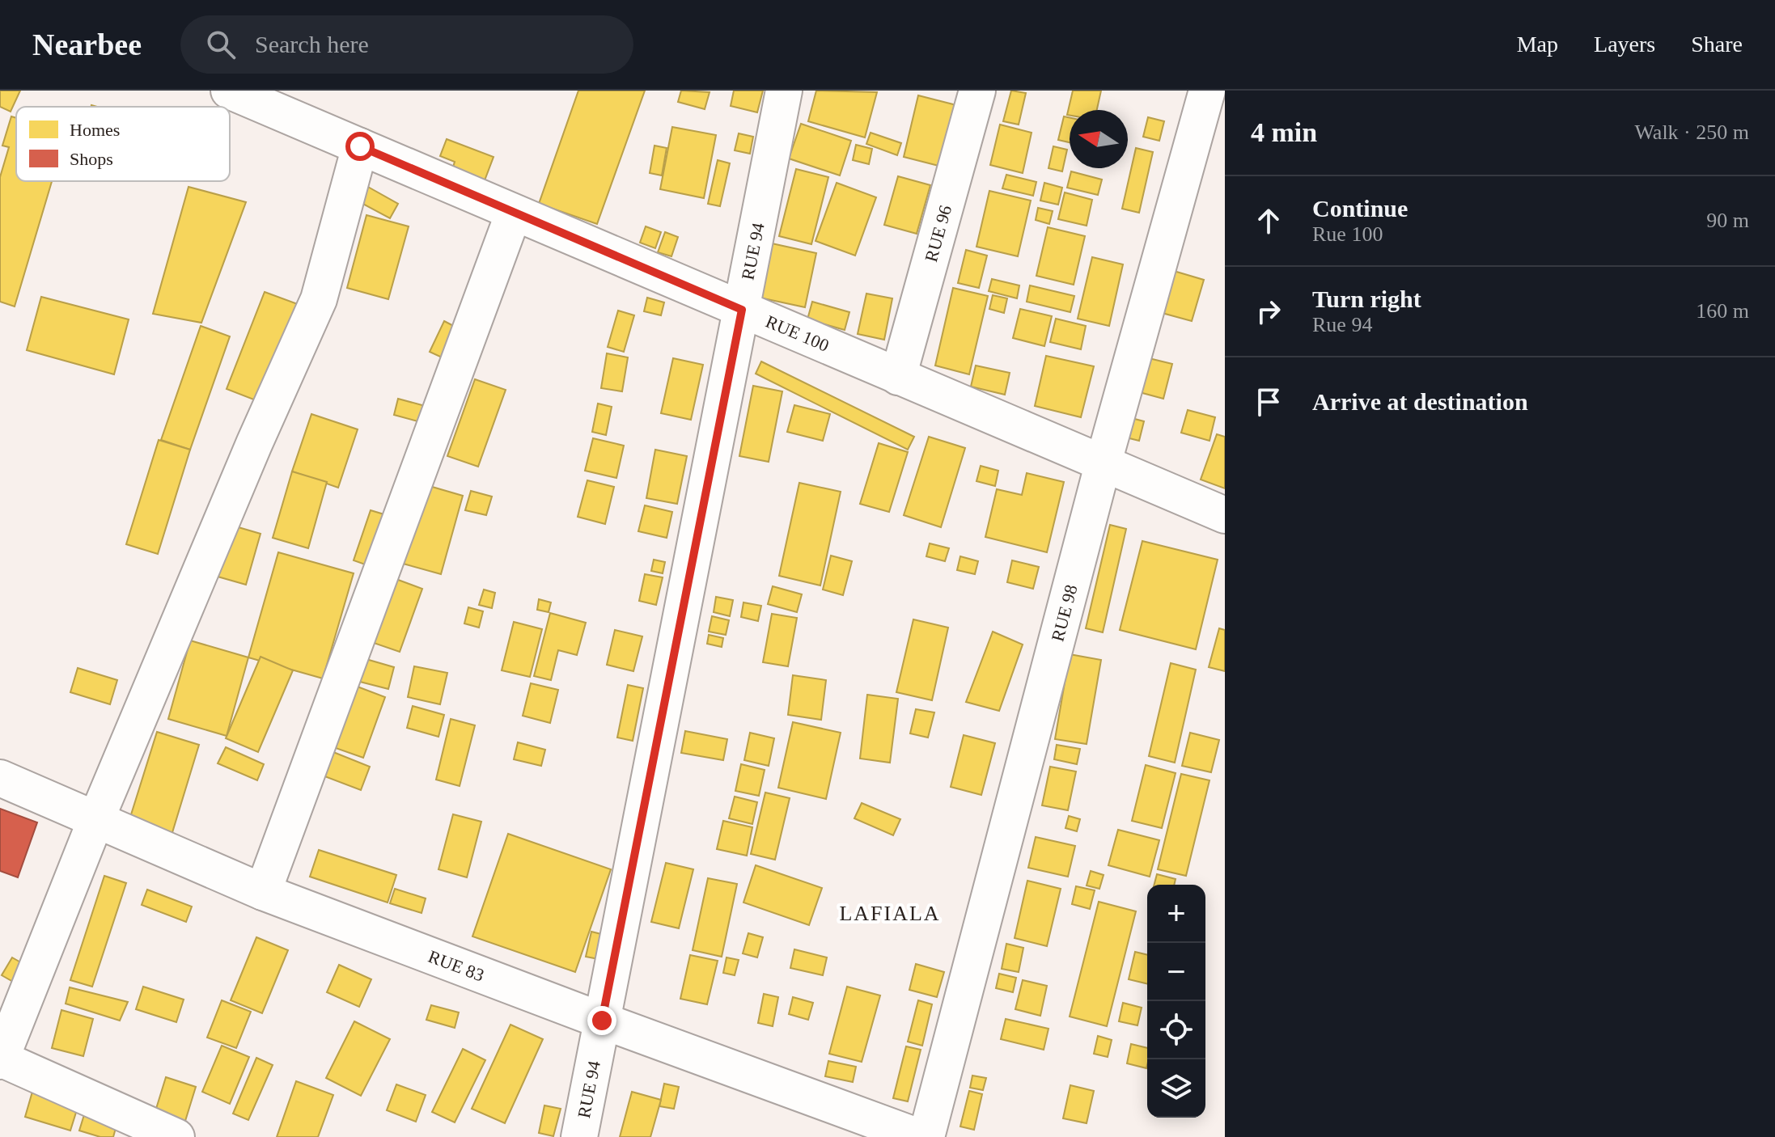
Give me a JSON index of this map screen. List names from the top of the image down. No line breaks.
{"streets":{"street":["RUE 96","RUE 94","RUE 100","RUE 98","RUE 83"]},"crossings":[["RUE 96","RUE 100"],["RUE 94","RUE 100"],["RUE 94","RUE 83"],["RUE 100","RUE 98"]],"districts":["LAFIALA"],"legend":["Homes","Shops"],"north":"left","page":{"header":"Nearbee","search":"Search here","nav":["Map","Layers","Share"],"heading":["4 min","Walk · 250 m"],"list":[["Continue","Rue 100","90 m"],["Turn right","Rue 94","160 m"],"Arrive at destination"],"map_buttons":["+","−"]}}
